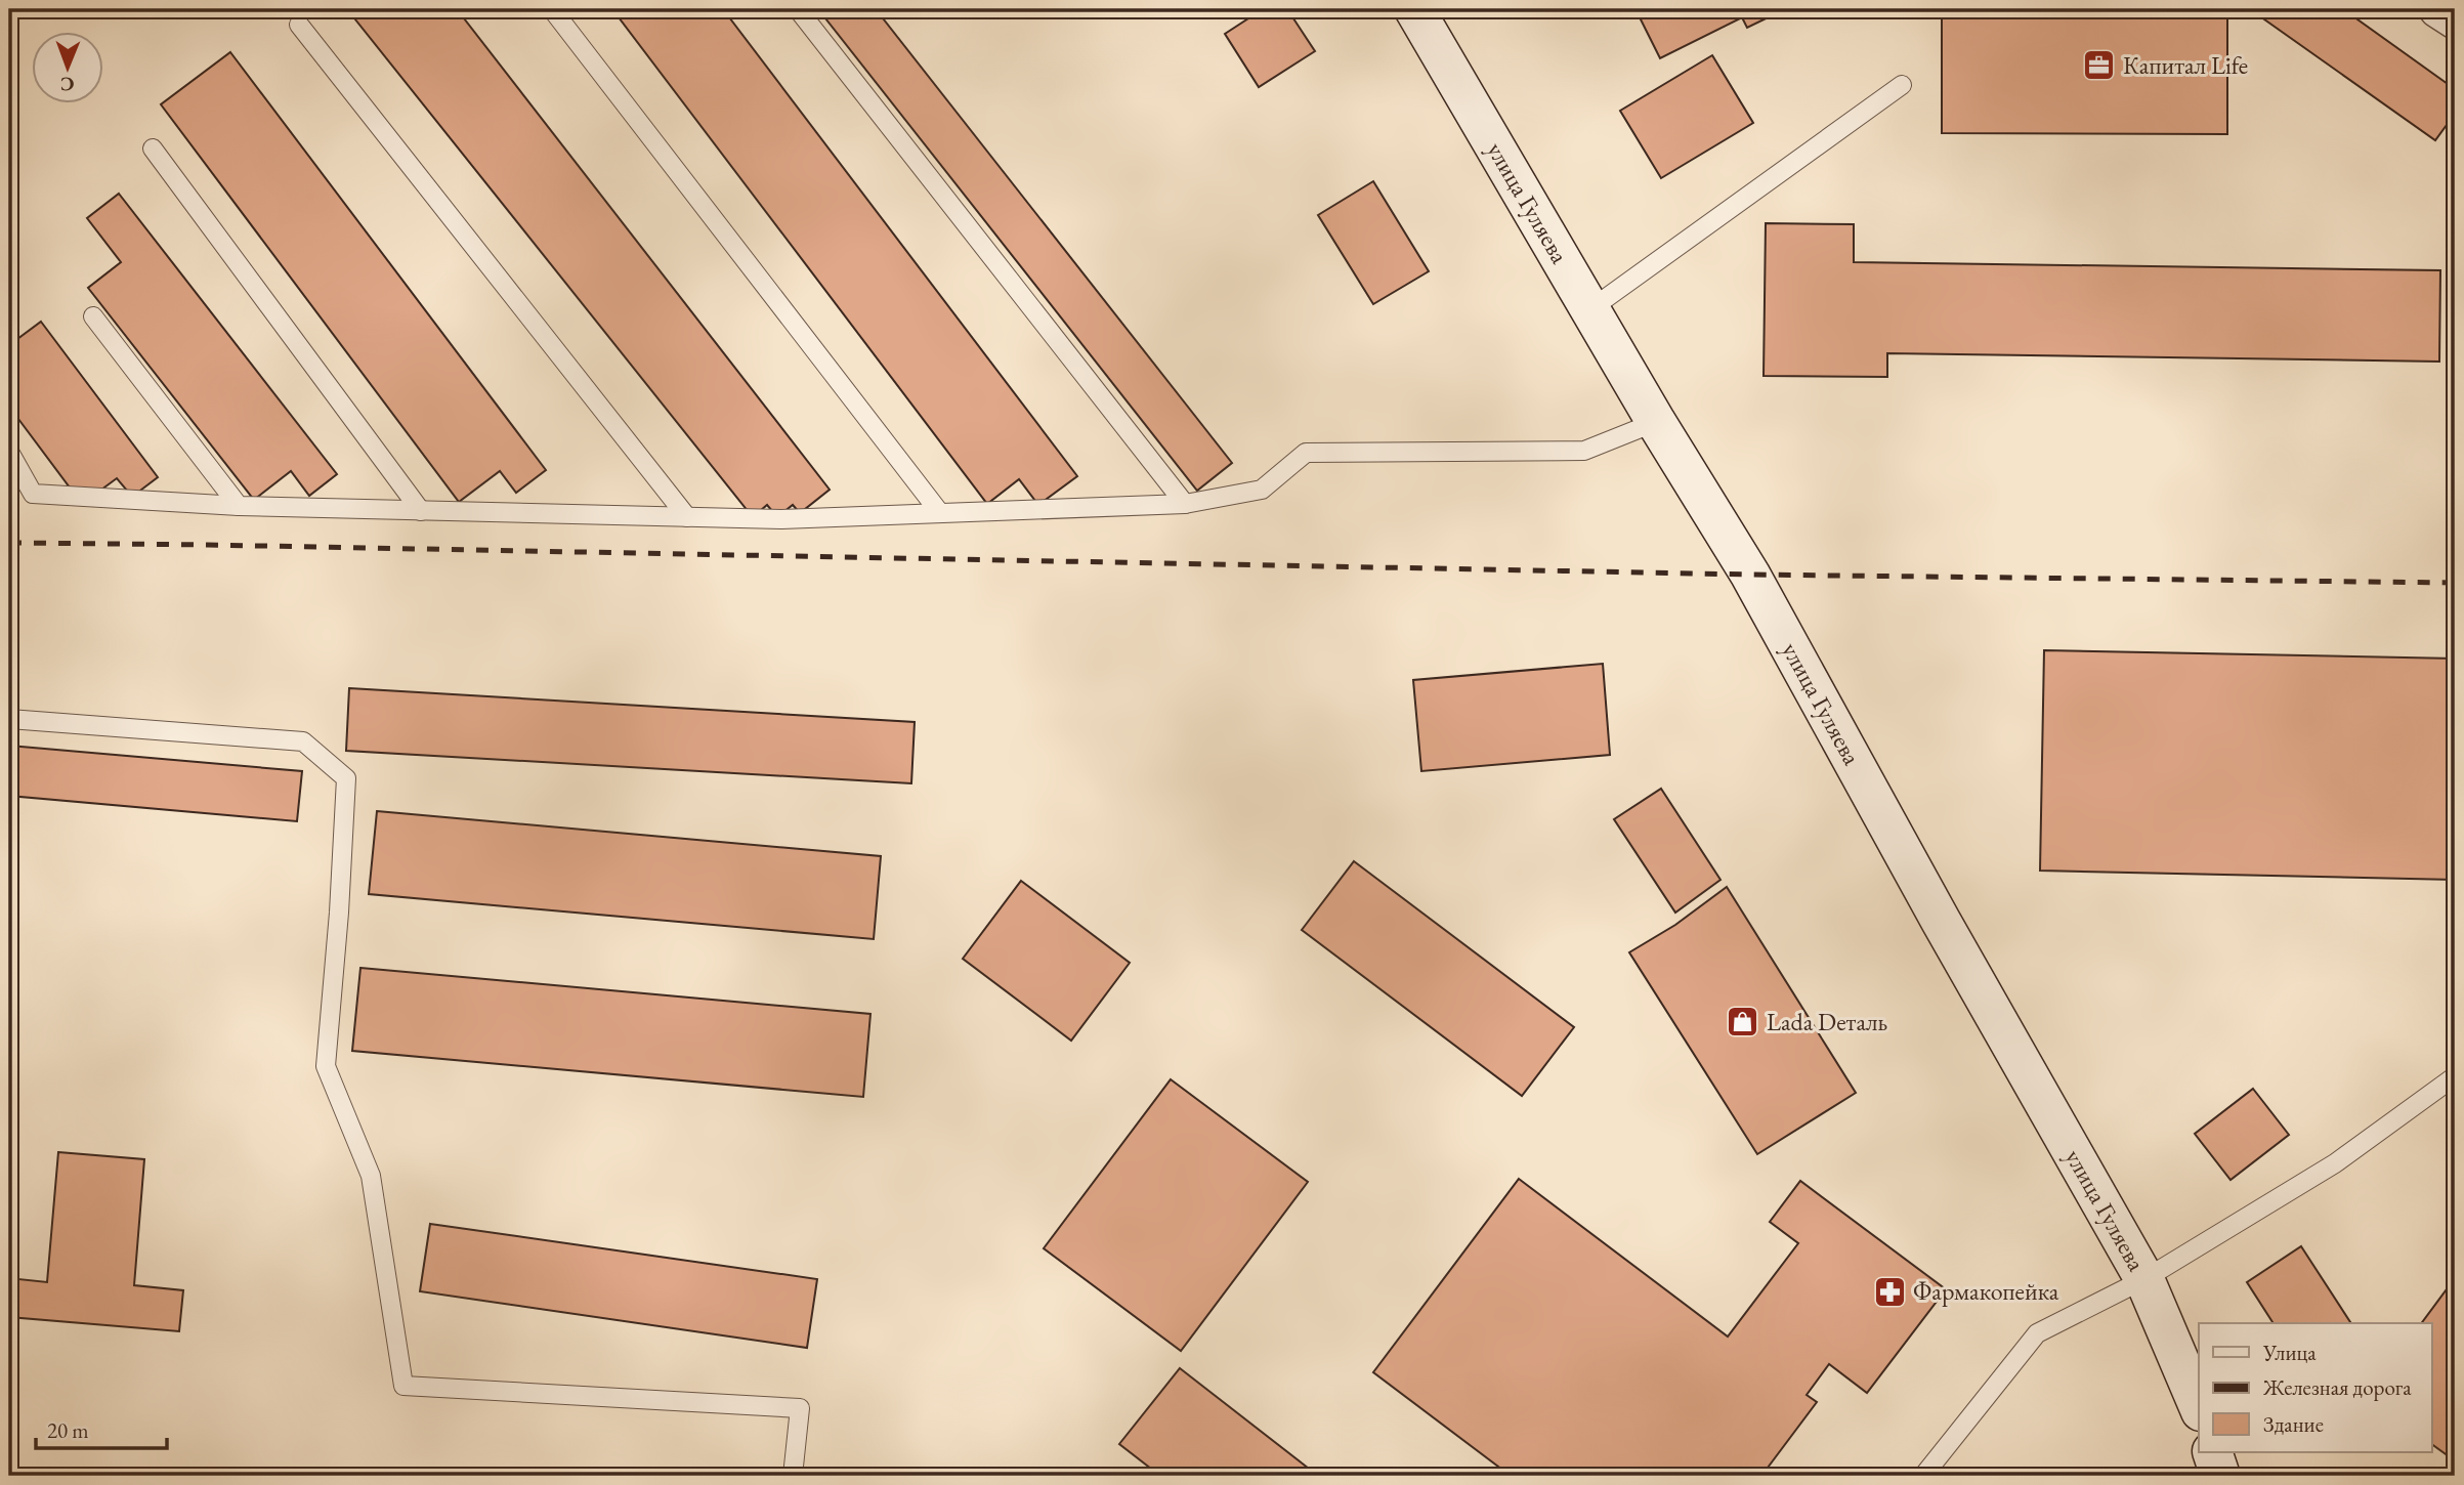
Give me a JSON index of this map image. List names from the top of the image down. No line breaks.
{"streets":{"main road":["улица Гуляева"]},"places":{"office":["Капитал Life"],"shop":["Lada Dеталь"],"pharmacy":["Фармакопейка"]},"legend":["Улица","Железная дорога","Здание"],"scale_bar":"20 m","north":"bottom"}
